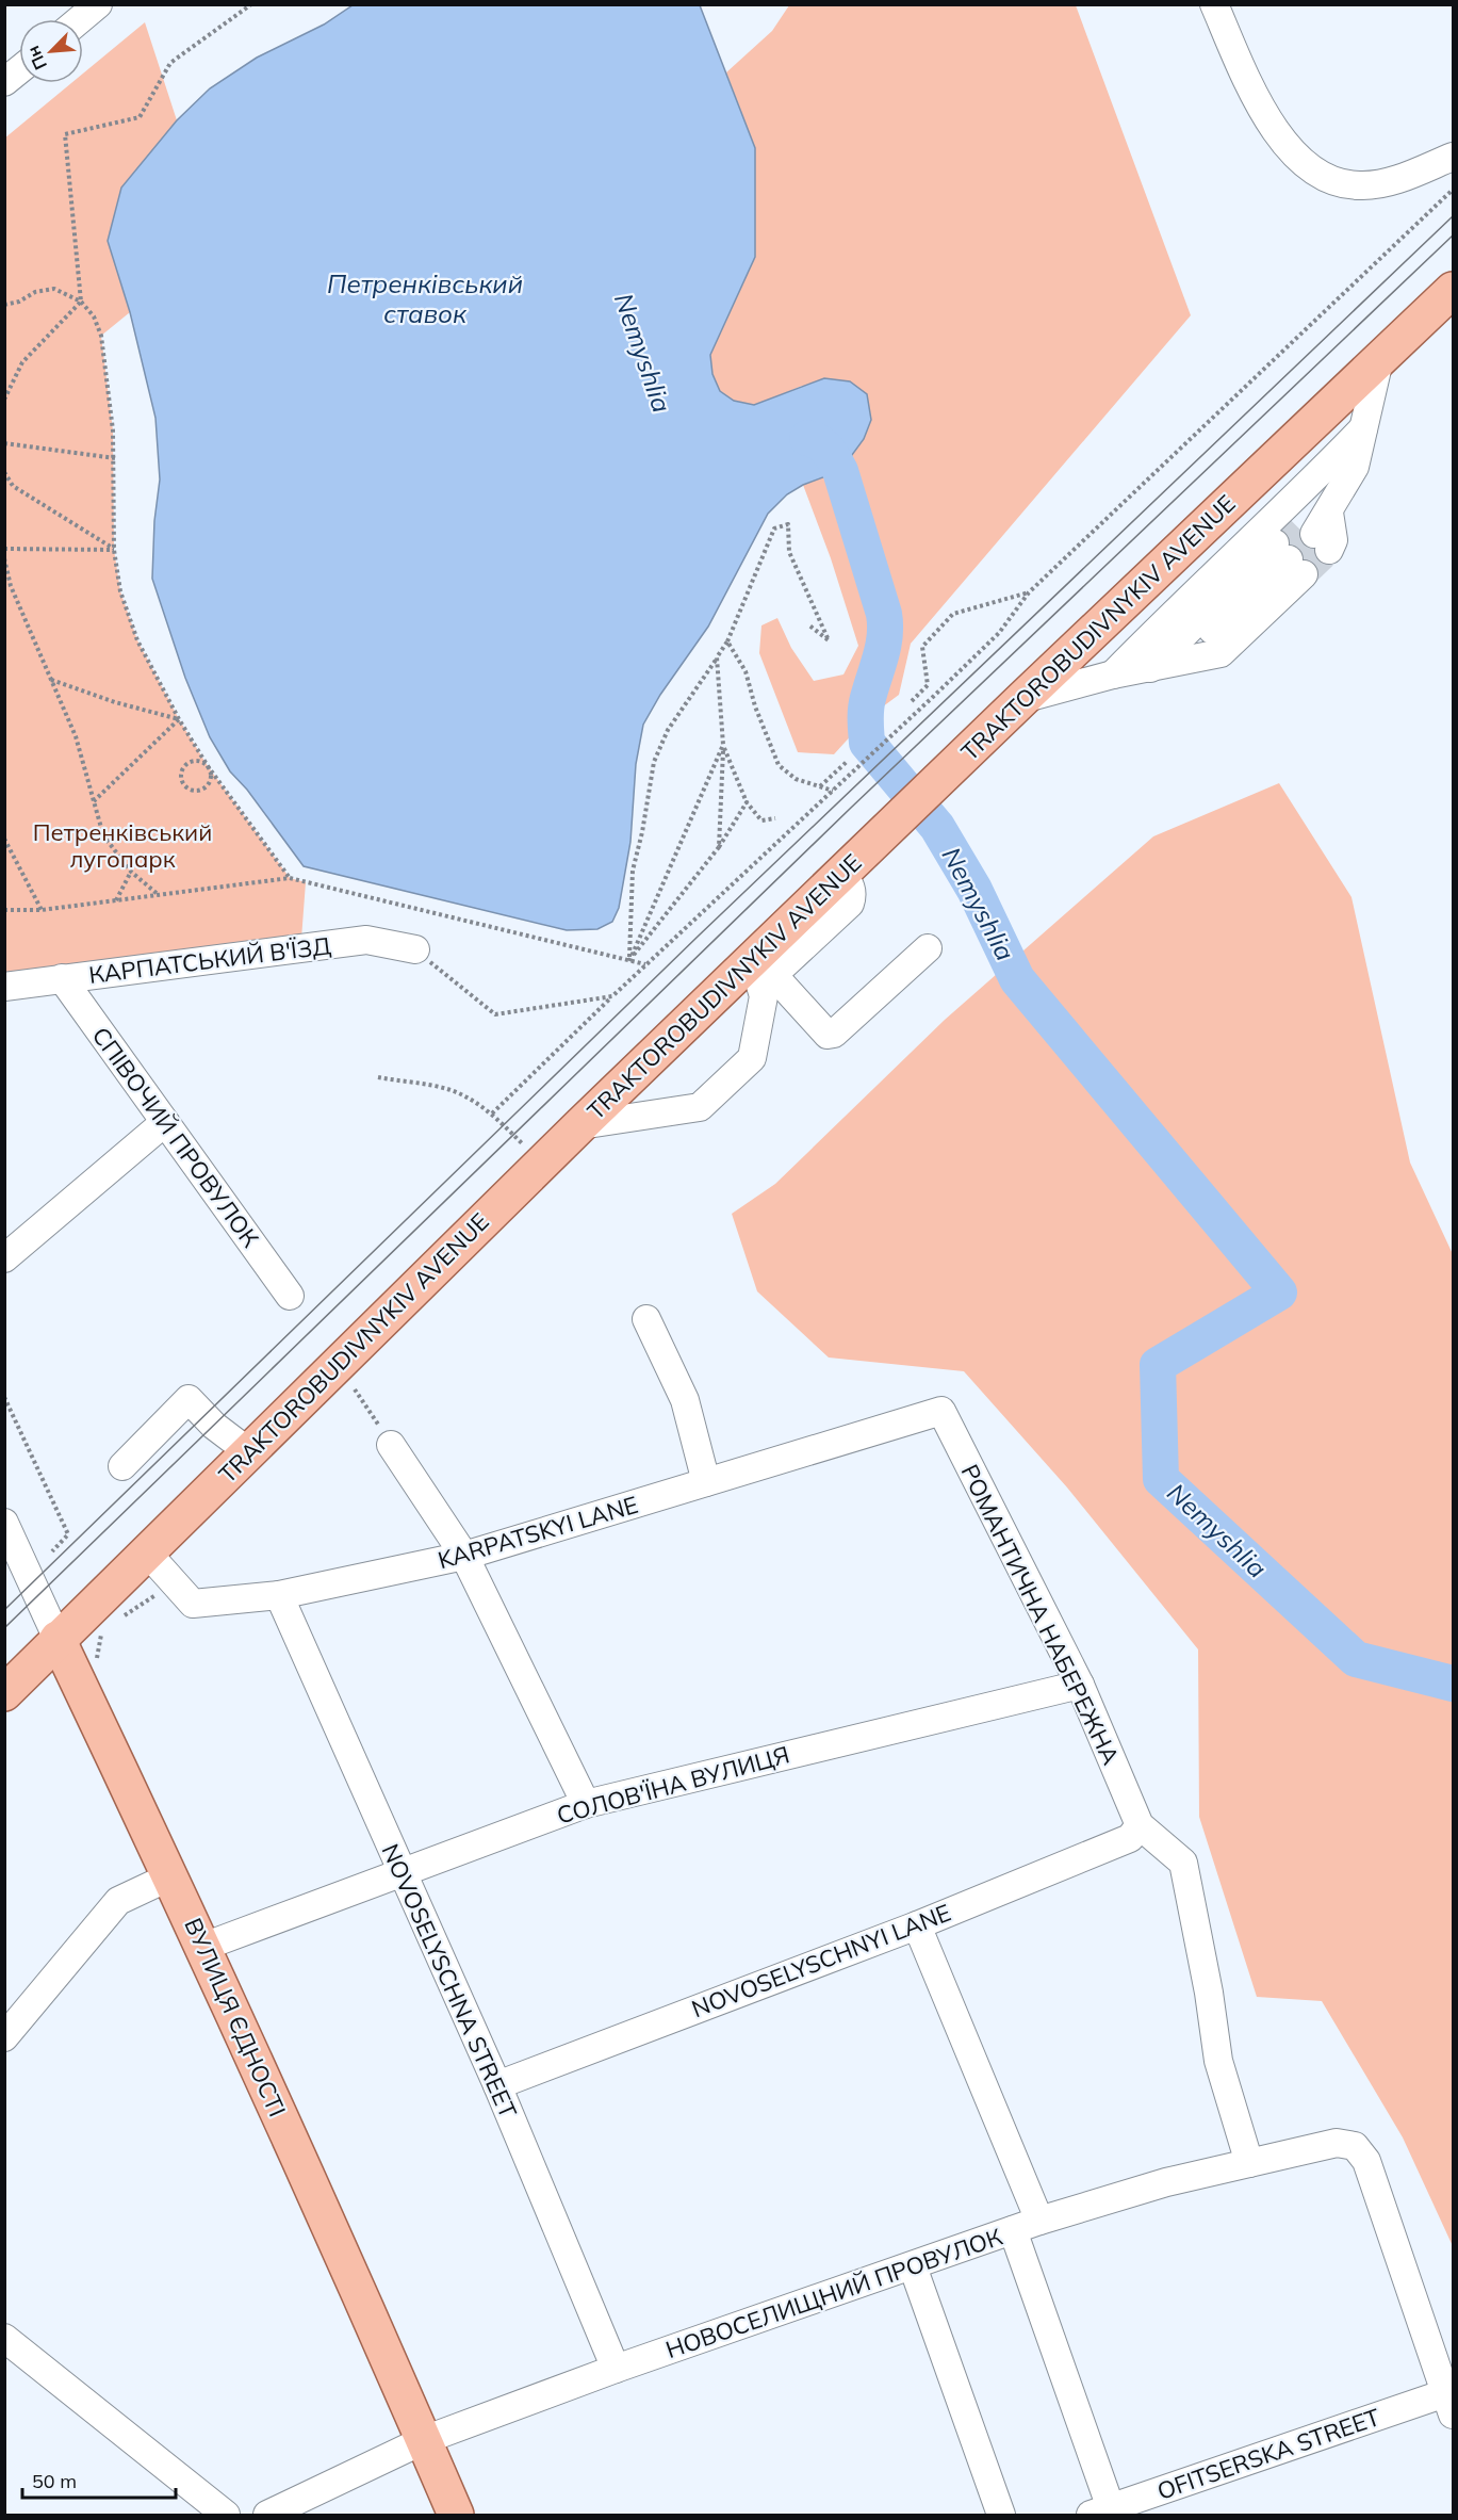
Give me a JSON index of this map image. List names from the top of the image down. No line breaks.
{"streets":{"main road":["TRAKTOROBUDIVNYKIV AVENUE","ВУЛИЦЯ ЄДНОСТІ"],"street":["КАРПАТСЬКИЙ В'ЇЗД","СПІВОЧИЙ ПРОВУЛОК","KARPATSKYI LANE","РОМАНТИЧНА НАБЕРЕЖНА","СОЛОВ'ЇНА ВУЛИЦЯ","NOVOSELYSCHNYI LANE","NOVOSELYSCHNA STREET","НОВОСЕЛИЩНИЙ ПРОВУЛОК","OFITSERSKA STREET"]},"crossings":[["TRAKTOROBUDIVNYKIV AVENUE","KARPATSKYI LANE"],["TRAKTOROBUDIVNYKIV AVENUE","ВУЛИЦЯ ЄДНОСТІ"],["КАРПАТСЬКИЙ В'ЇЗД","СПІВОЧИЙ ПРОВУЛОК"],["KARPATSKYI LANE","РОМАНТИЧНА НАБЕРЕЖНА"],["KARPATSKYI LANE","NOVOSELYSCHNA STREET"],["РОМАНТИЧНА НАБЕРЕЖНА","СОЛОВ'ЇНА ВУЛИЦЯ"],["РОМАНТИЧНА НАБЕРЕЖНА","NOVOSELYSCHNYI LANE"],["РОМАНТИЧНА НАБЕРЕЖНА","НОВОСЕЛИЩНИЙ ПРОВУЛОК"],["СОЛОВ'ЇНА ВУЛИЦЯ","NOVOSELYSCHNA STREET"],["СОЛОВ'ЇНА ВУЛИЦЯ","ВУЛИЦЯ ЄДНОСТІ"],["NOVOSELYSCHNYI LANE","NOVOSELYSCHNA STREET"],["NOVOSELYSCHNA STREET","НОВОСЕЛИЩНИЙ ПРОВУЛОК"],["ВУЛИЦЯ ЄДНОСТІ","НОВОСЕЛИЩНИЙ ПРОВУЛОК"]],"water":["Петренківський ставок","Nemyshlia"],"parks":["Петренківський лугопарк"],"scale_bar":"50 m","north":"bottom left"}
